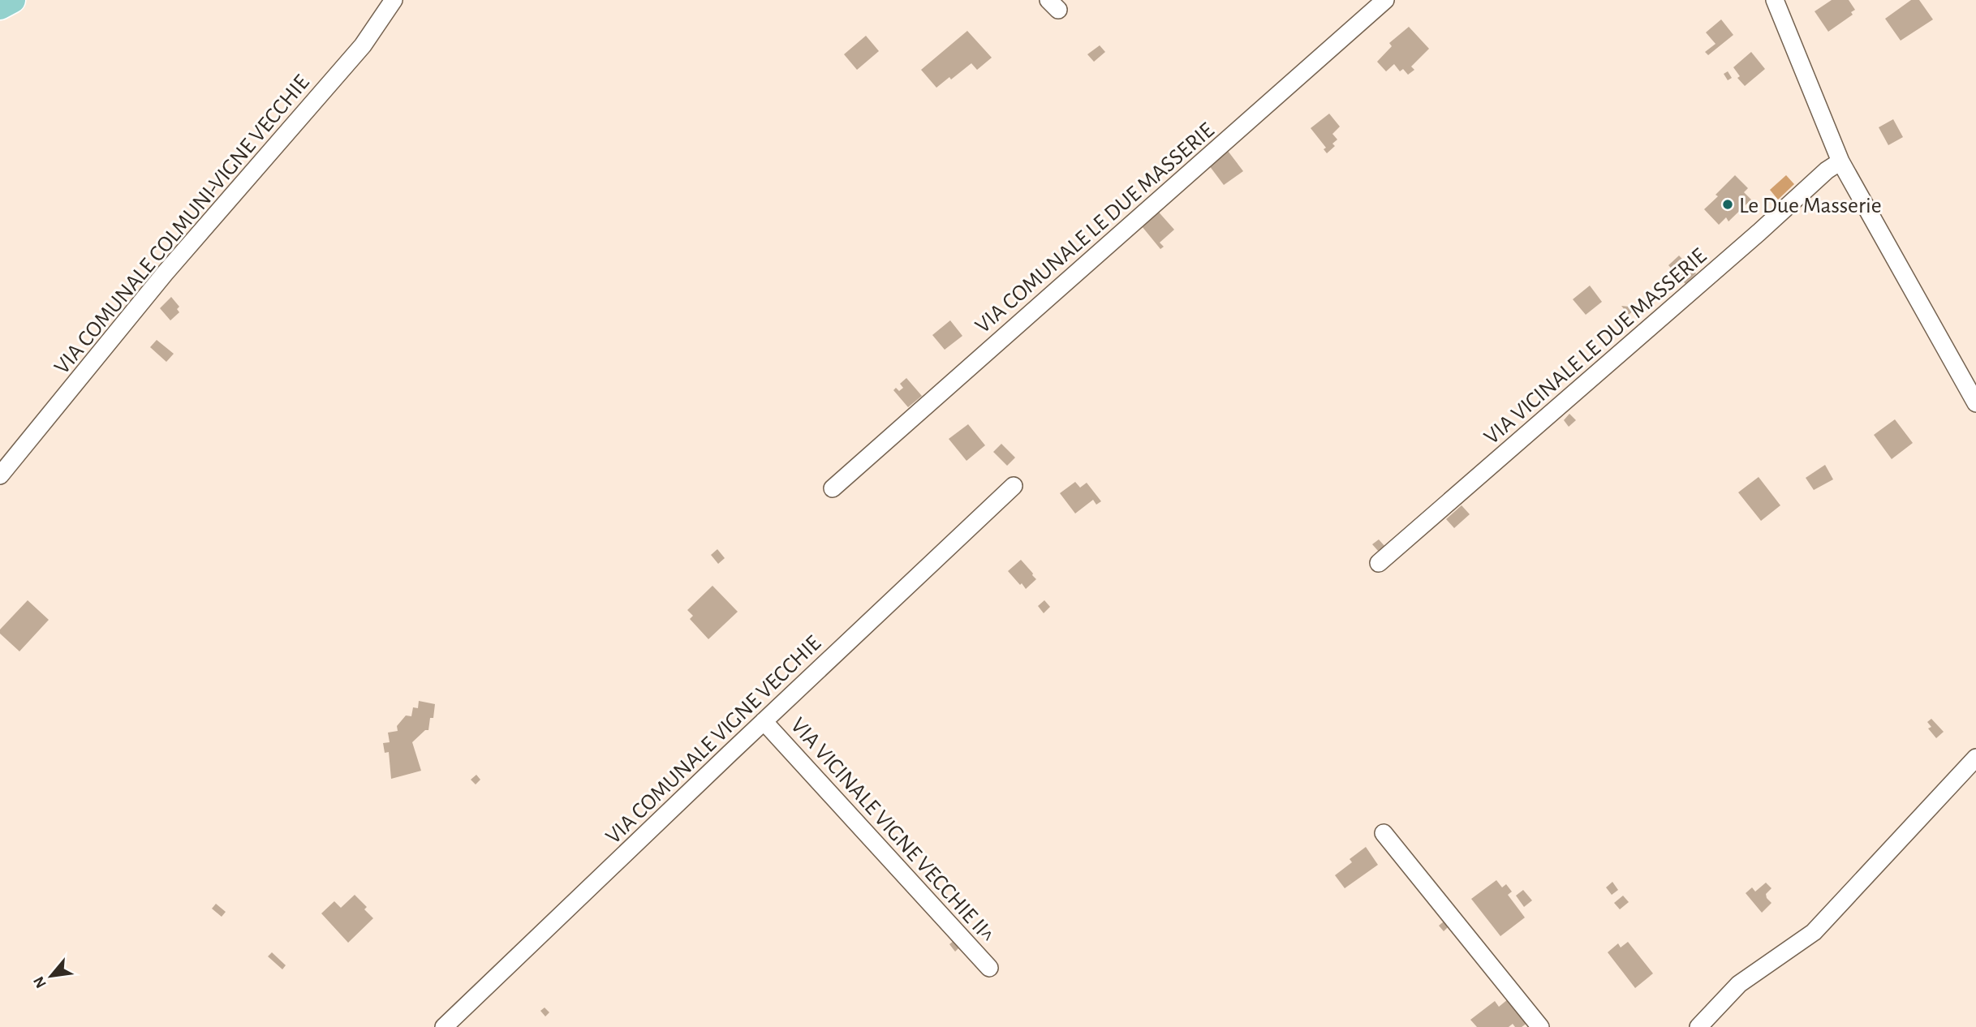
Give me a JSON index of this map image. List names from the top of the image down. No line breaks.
{"streets":{"street":["VIA COMUNALE COLMUNI-VIGNE VECCHIE","VIA COMUNALE LE DUE MASSERIE","VIA VICINALE LE DUE MASSERIE","VIA COMUNALE VIGNE VECCHIE","VIA VICINALE VIGNE VECCHIE II^"]},"crossings":[["VIA COMUNALE VIGNE VECCHIE","VIA VICINALE VIGNE VECCHIE II^"]],"places":["Le Due Masserie"],"north":"bottom left"}
